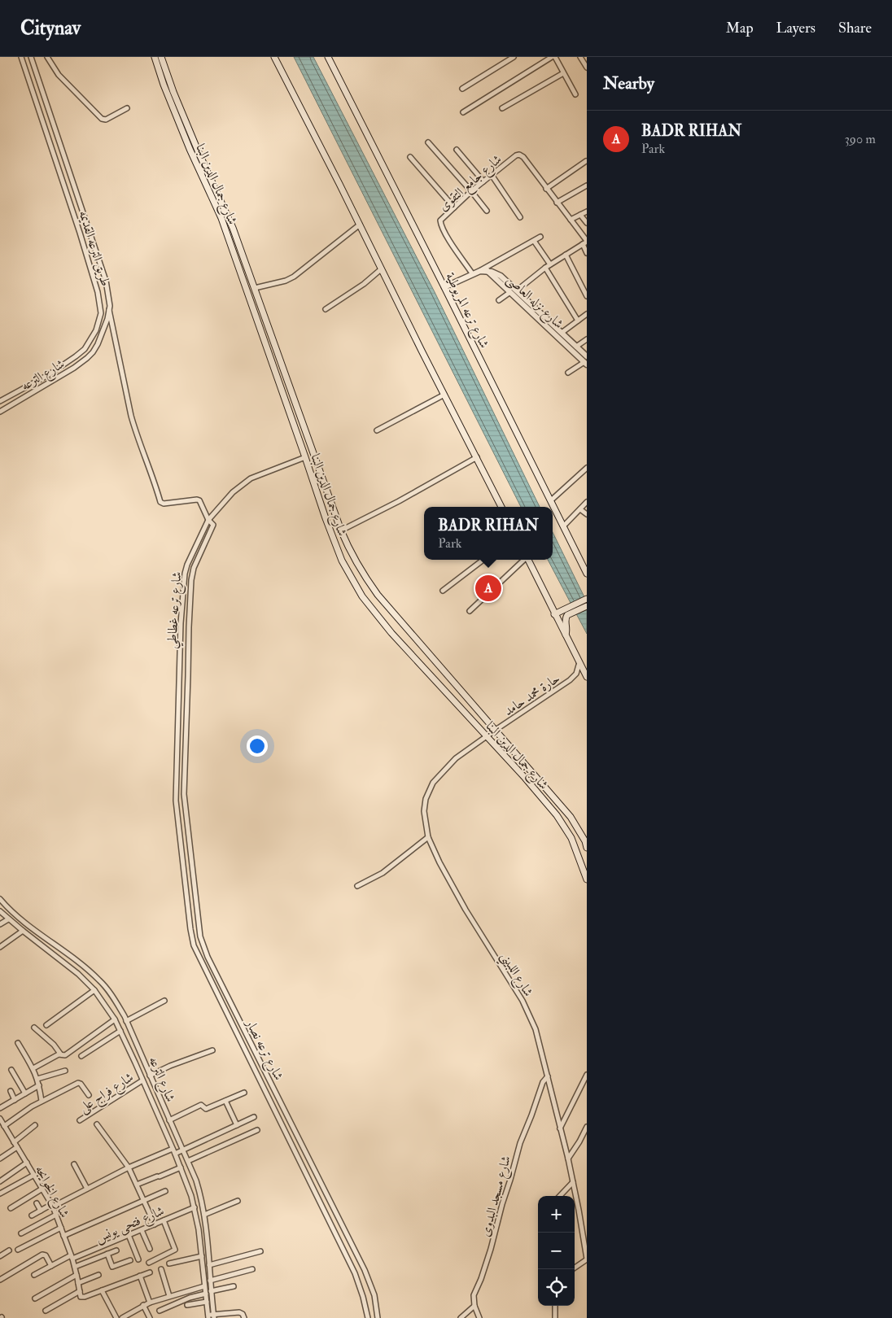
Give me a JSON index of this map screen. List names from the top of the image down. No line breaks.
{"streets":{"main road":["شارع جمال الدين البنا","شارع ترعه المريوطية"],"street":["شارع جامع التقوى","طريق الترعه القديمه","شارع نزله العاصى","شارع الترعه","شارع ترعه غطاطي","حارة محمد حامد","شارع اللبيني","شارع ترعه نصار","شارع فراج على","شارع الخوايجه","شارع مسجد البدوى","شارع فتحى يونس"]},"crossings":[["شارع جمال الدين البنا","شارع ترعه غطاطي"],["شارع جمال الدين البنا","حارة محمد حامد"],["شارع جمال الدين البنا","شارع اللبيني"],["طريق الترعه القديمه","شارع الترعه"],["شارع الترعه","شارع فراج على"],["شارع الترعه","شارع فتحى يونس"],["شارع ترعه غطاطي","شارع ترعه نصار"],["حارة محمد حامد","شارع اللبيني"],["شارع اللبيني","شارع مسجد البدوى"],["شارع الخوايجه","شارع فتحى يونس"]],"page":{"header":"Citynav","nav":["Map","Layers","Share"],"heading":"Nearby","list":[{"mark":"A","name":"BADR RIHAN","note":"Park","value":"390 m"}],"popup":["BADR RIHAN","Park"],"pins":"A","map_buttons":["+","−"]}}
